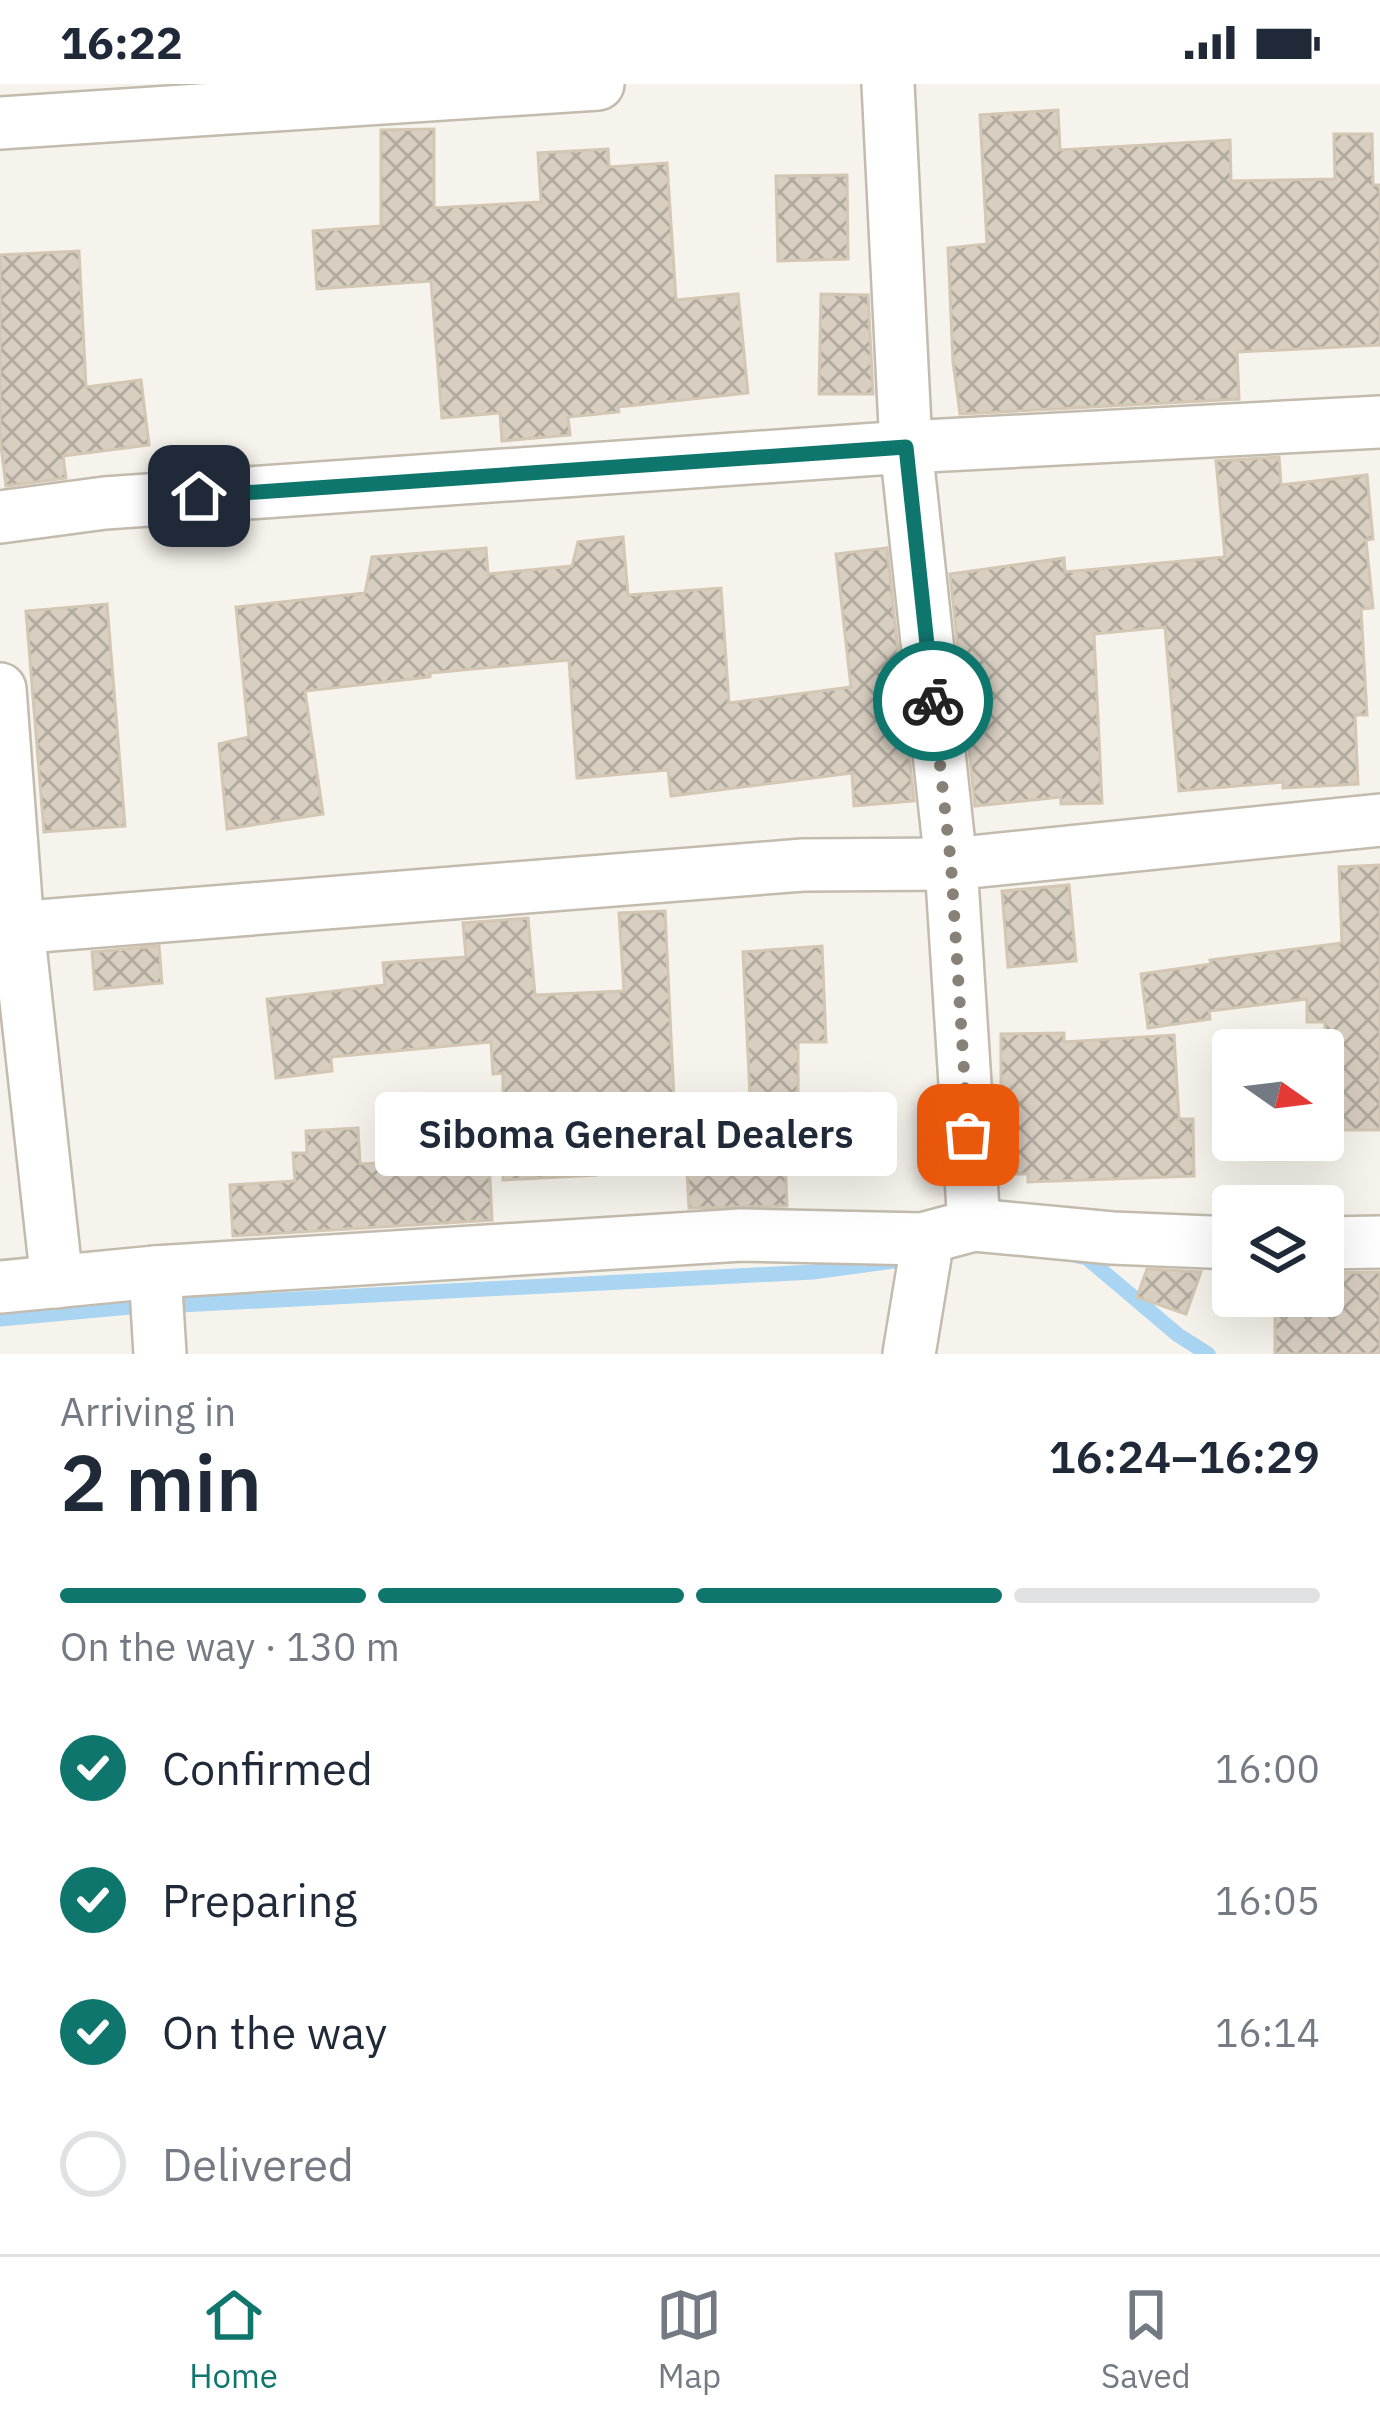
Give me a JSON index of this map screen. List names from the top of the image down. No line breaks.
{"places":["Siboma General Dealers"],"north":"right","page":{"status":"16:22","bubble":"Siboma General Dealers","heading":["2 min","Arriving in","16:24–16:29"],"bar":"On the way · 130 m","list":[["Confirmed","16:00"],["Preparing","16:05"],["On the way","16:14"],"Delivered"],"tabs":["Home","Map","Saved"]}}
